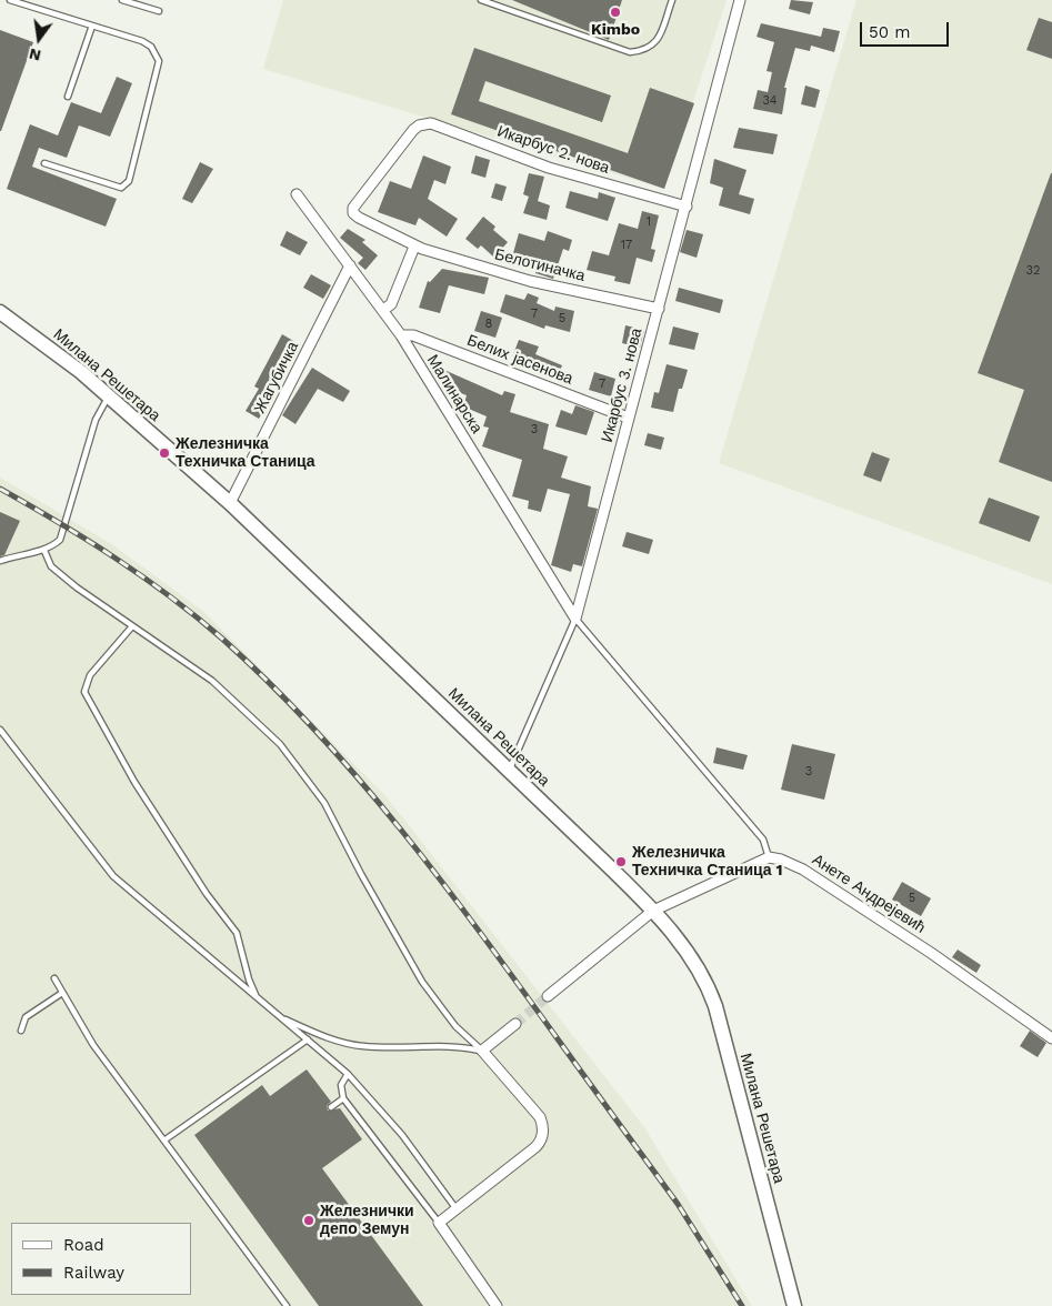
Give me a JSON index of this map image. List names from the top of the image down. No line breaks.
{"streets":{"street":["Икарбус 2. нова","Белотиначка","Белих јасенова","Милана Решетара","Жагубичка","Икарбус 3. нова","Малинарска","Анете Андрејевић"]},"crossings":[["Икарбус 2. нова","Белотиначка"],["Икарбус 2. нова","Икарбус 3. нова"],["Белотиначка","Икарбус 3. нова"],["Белих јасенова","Икарбус 3. нова"],["Белих јасенова","Малинарска"],["Милана Решетара","Жагубичка"],["Милана Решетара","Икарбус 3. нова"],["Жагубичка","Малинарска"],["Икарбус 3. нова","Малинарска"]],"places":["Kimbo","Железничка Техничка Станица","Железничка Техничка Станица 1","Железнички депо Земун"],"house_numbers":["34","1","17","32","7","5","8","7","3","3","5"],"legend":["Road","Railway"],"scale_bar":"50 m","north":"bottom"}
